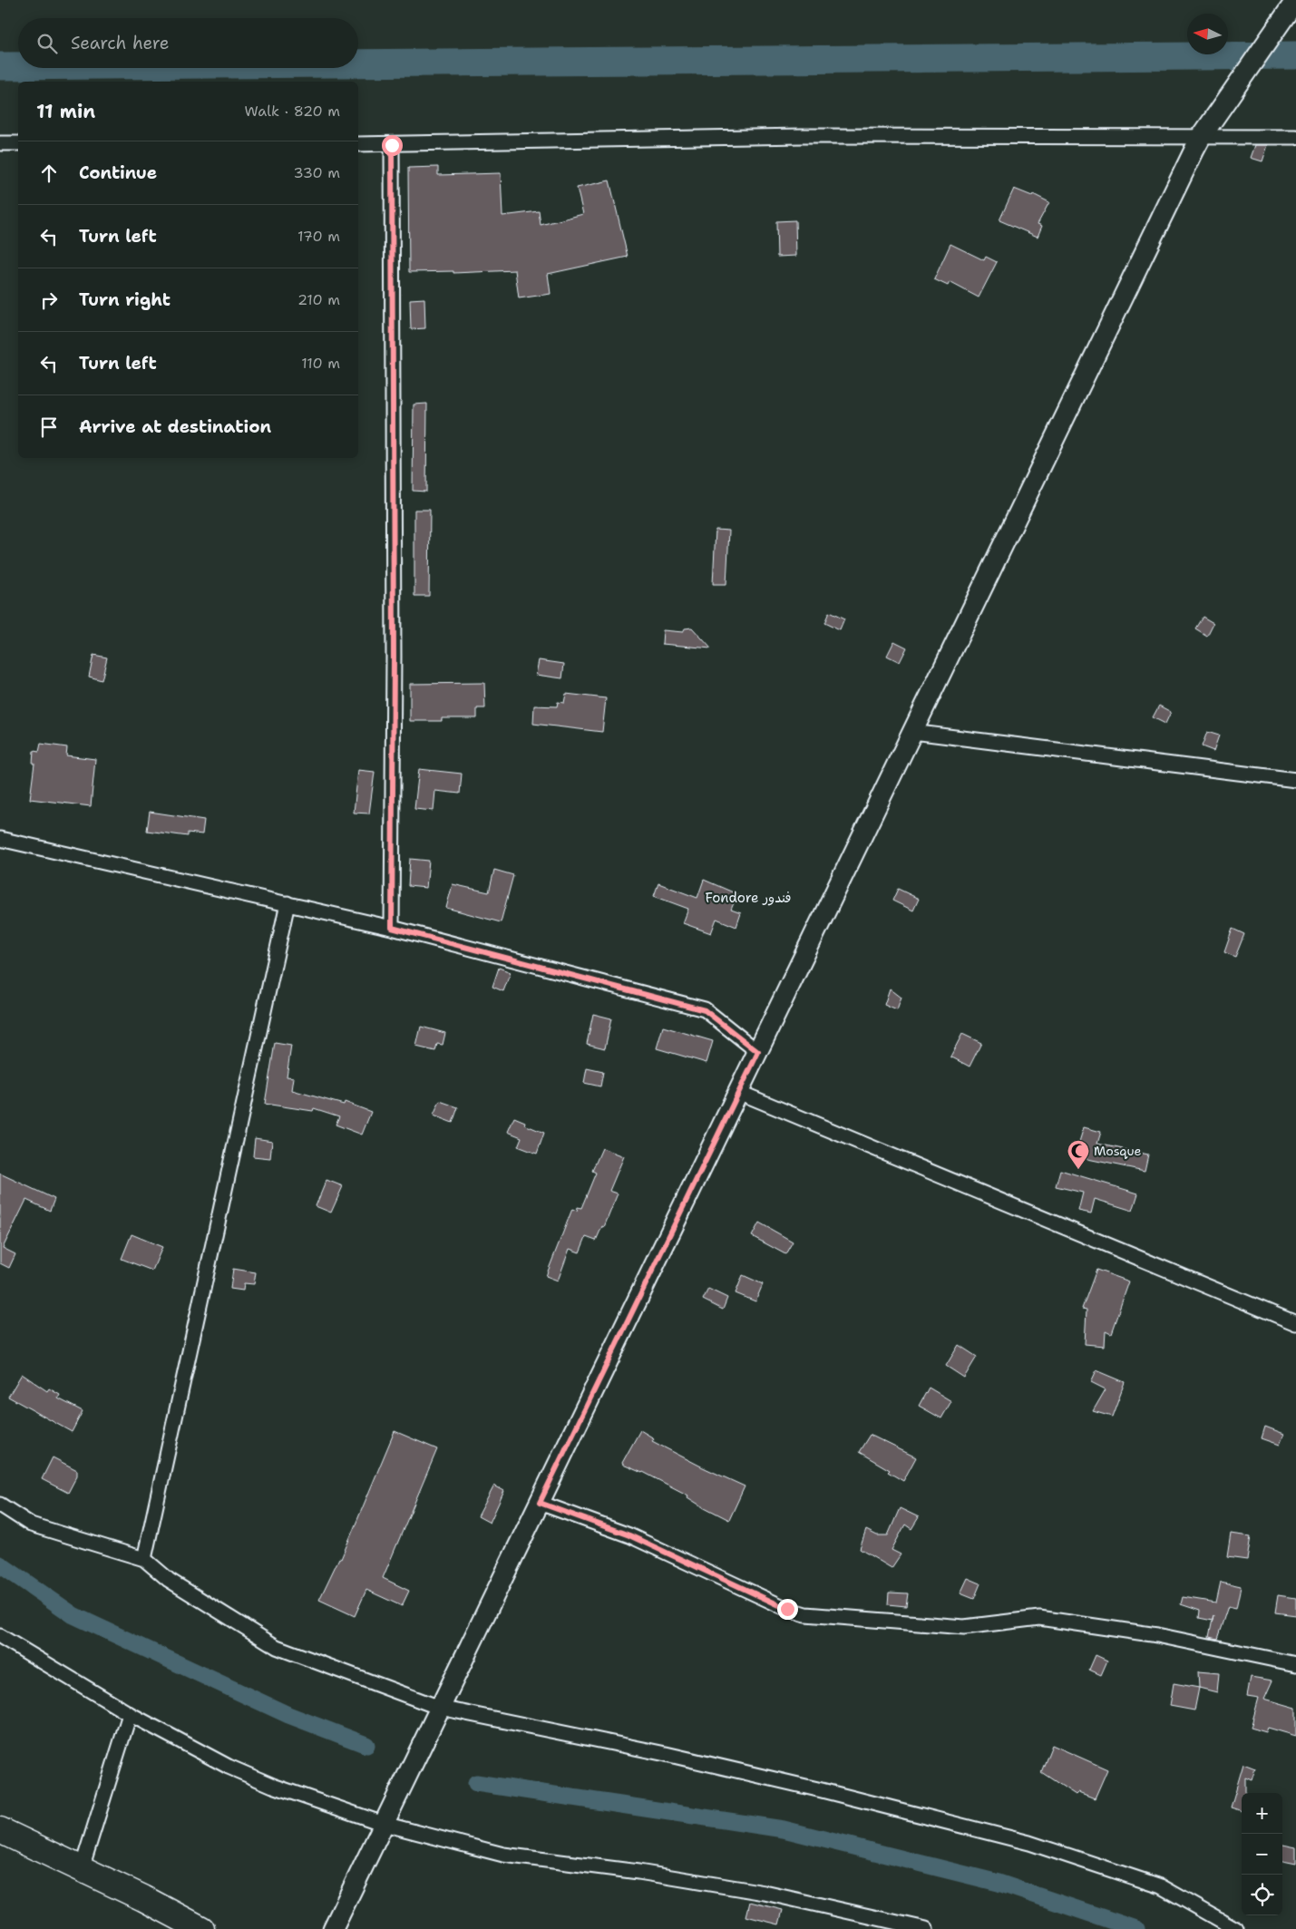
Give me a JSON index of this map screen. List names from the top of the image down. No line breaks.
{"districts":["Fondore فندور"],"places":{"mosque":["Mosque"]},"north":"left","page":{"search":"Search here","heading":["11 min","Walk · 820 m"],"list":[["Continue","330 m"],["Turn left","170 m"],["Turn right","210 m"],["Turn left","110 m"],"Arrive at destination"],"map_buttons":["+","−"]}}
